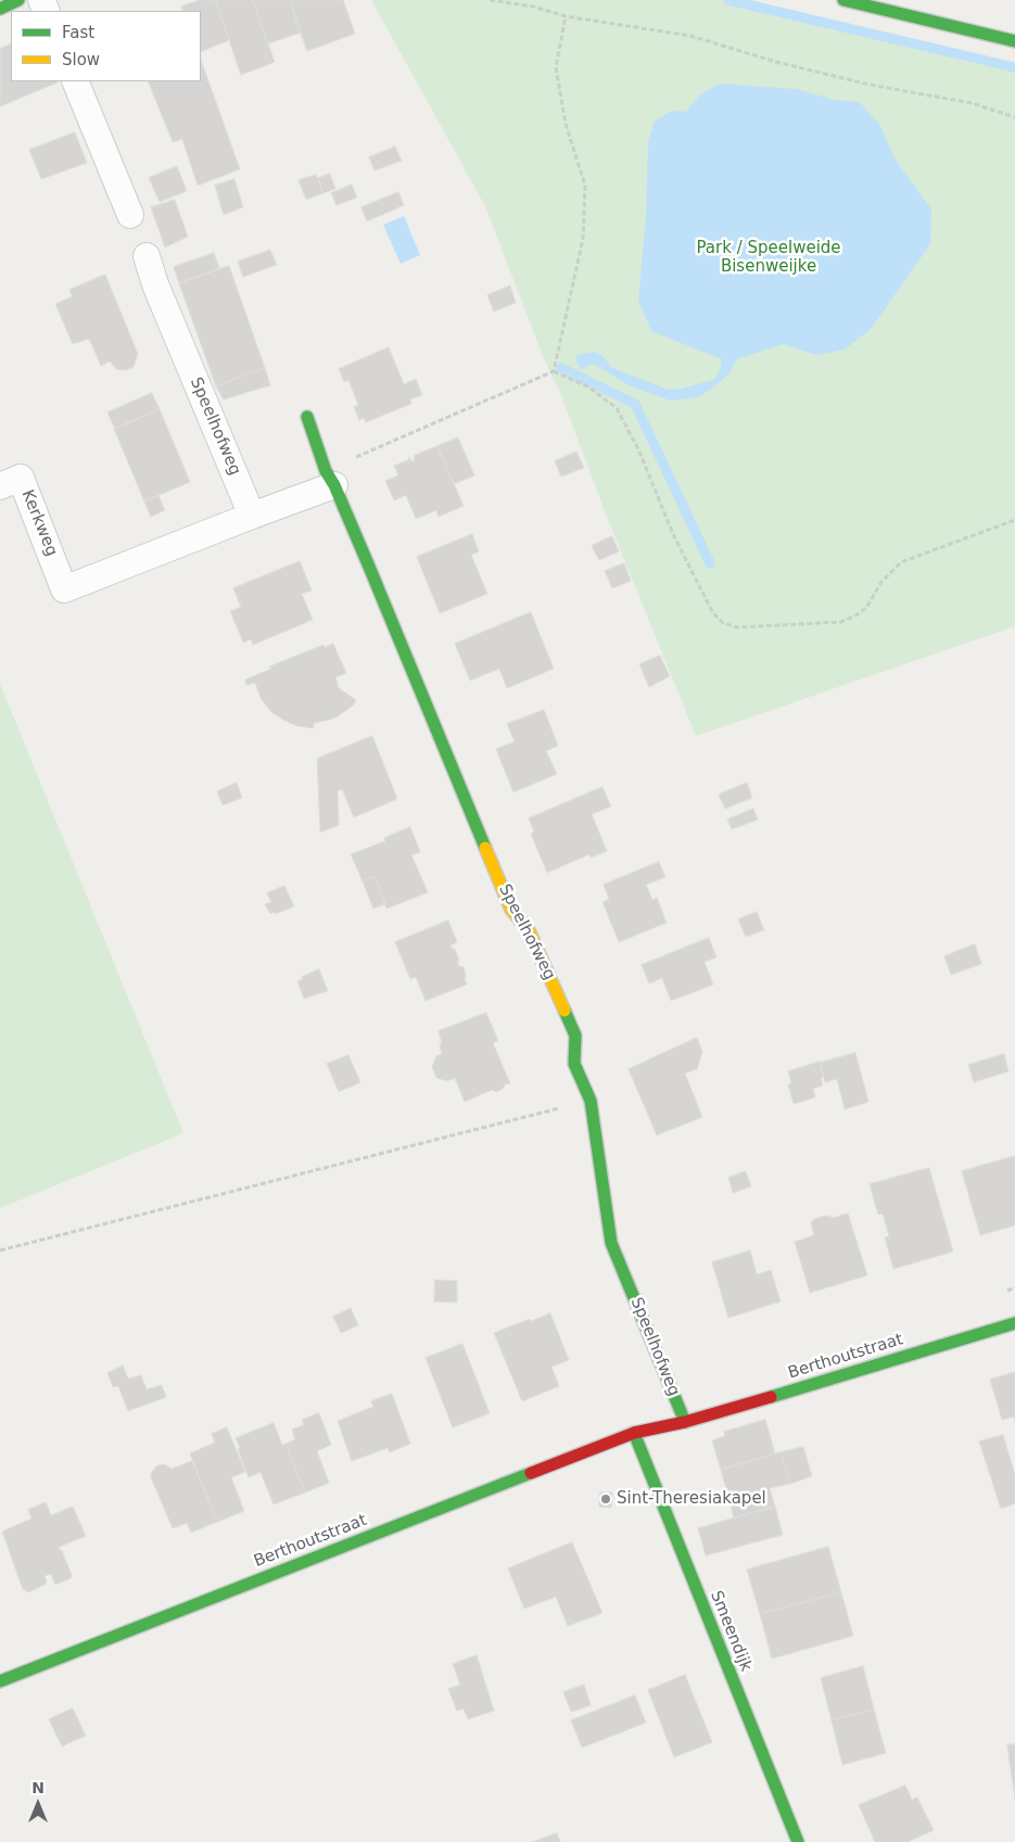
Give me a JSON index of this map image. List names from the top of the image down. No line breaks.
{"streets":{"street":["Speelhofweg","Kerkweg","Berthoutstraat","Smeendijk"]},"crossings":[["Speelhofweg","Kerkweg"],["Speelhofweg","Berthoutstraat"],["Berthoutstraat","Smeendijk"]],"parks":["Park / Speelweide Bisenweijke"],"places":["Sint-Theresiakapel"],"legend":["Fast","Slow"],"north":"top"}
